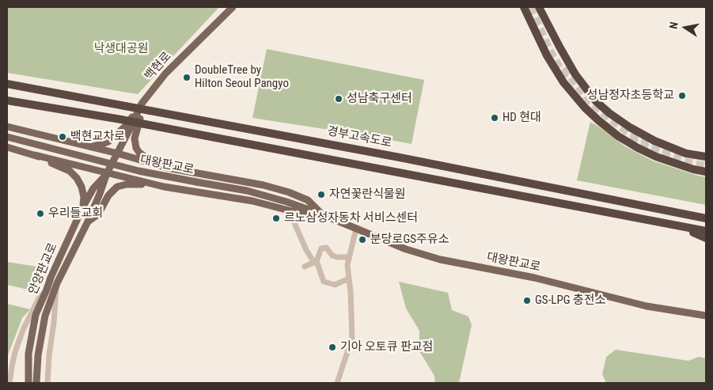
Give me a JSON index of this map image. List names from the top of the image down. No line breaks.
{"streets":{"highway":["경부고속도로"],"main road":["백현로","대왕판교로","안양판교로"]},"crossings":[["백현로","대왕판교로"],["백현로","안양판교로"],["대왕판교로","안양판교로"]],"parks":["낙생대공원"],"places":["DoubleTree by Hilton Seoul Pangyo","성남정자초등학교","성남축구센터","HD 현대","백현교차로","자연꽃란식물원","우리들교회","르노삼성자동차 서비스센터","분당로GS주유소","GS-LPG 충전소","기아 오토큐 판교점"],"north":"left"}
